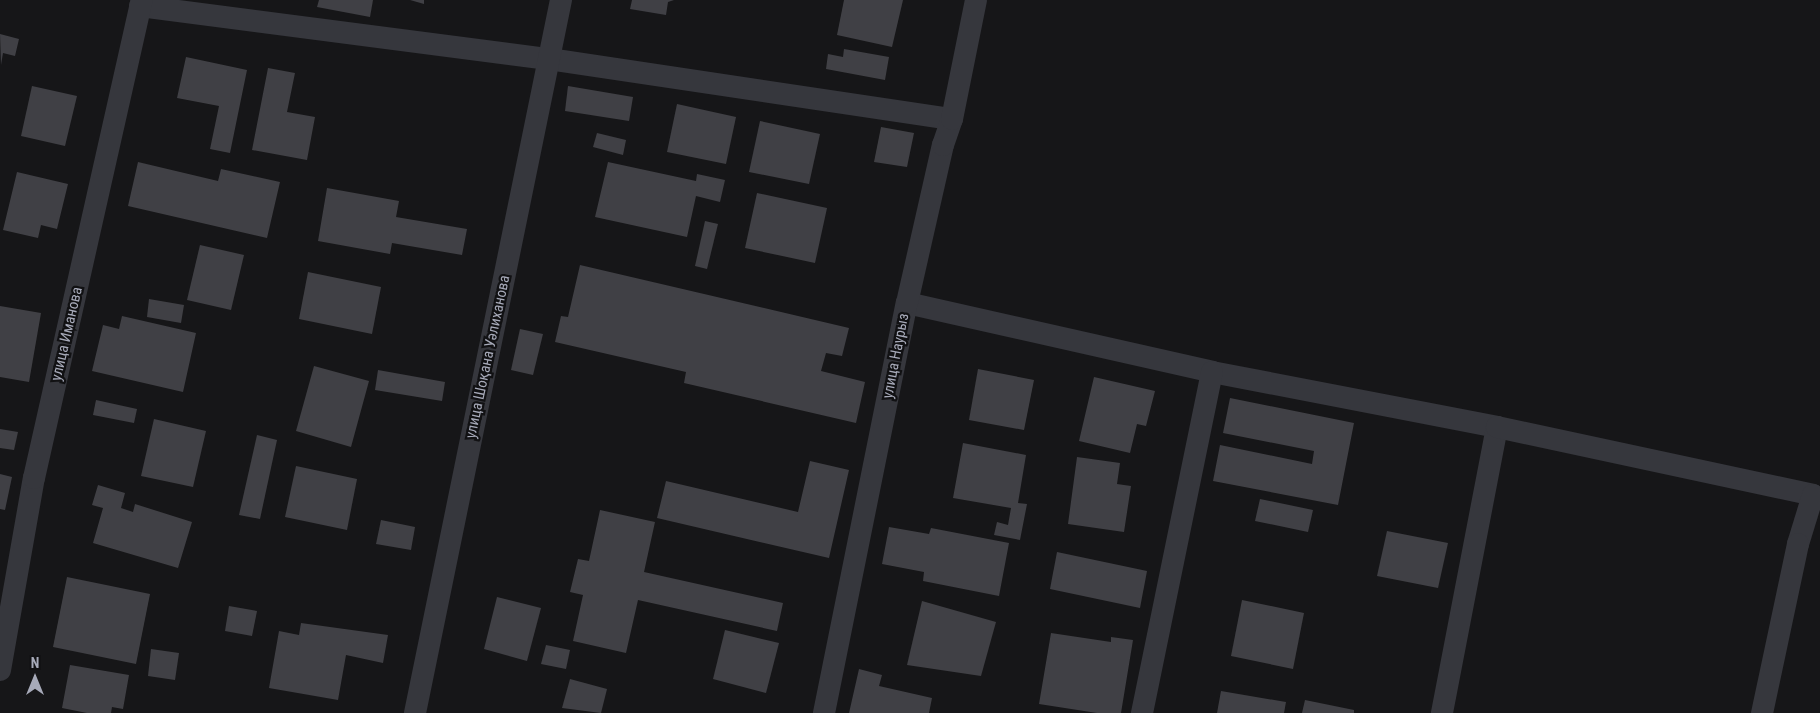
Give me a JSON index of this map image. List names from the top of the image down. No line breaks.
{"streets":{"street":["улица Иманова","улица Наурыз","улица Шоқана Уәлиханова"]},"north":"top"}
